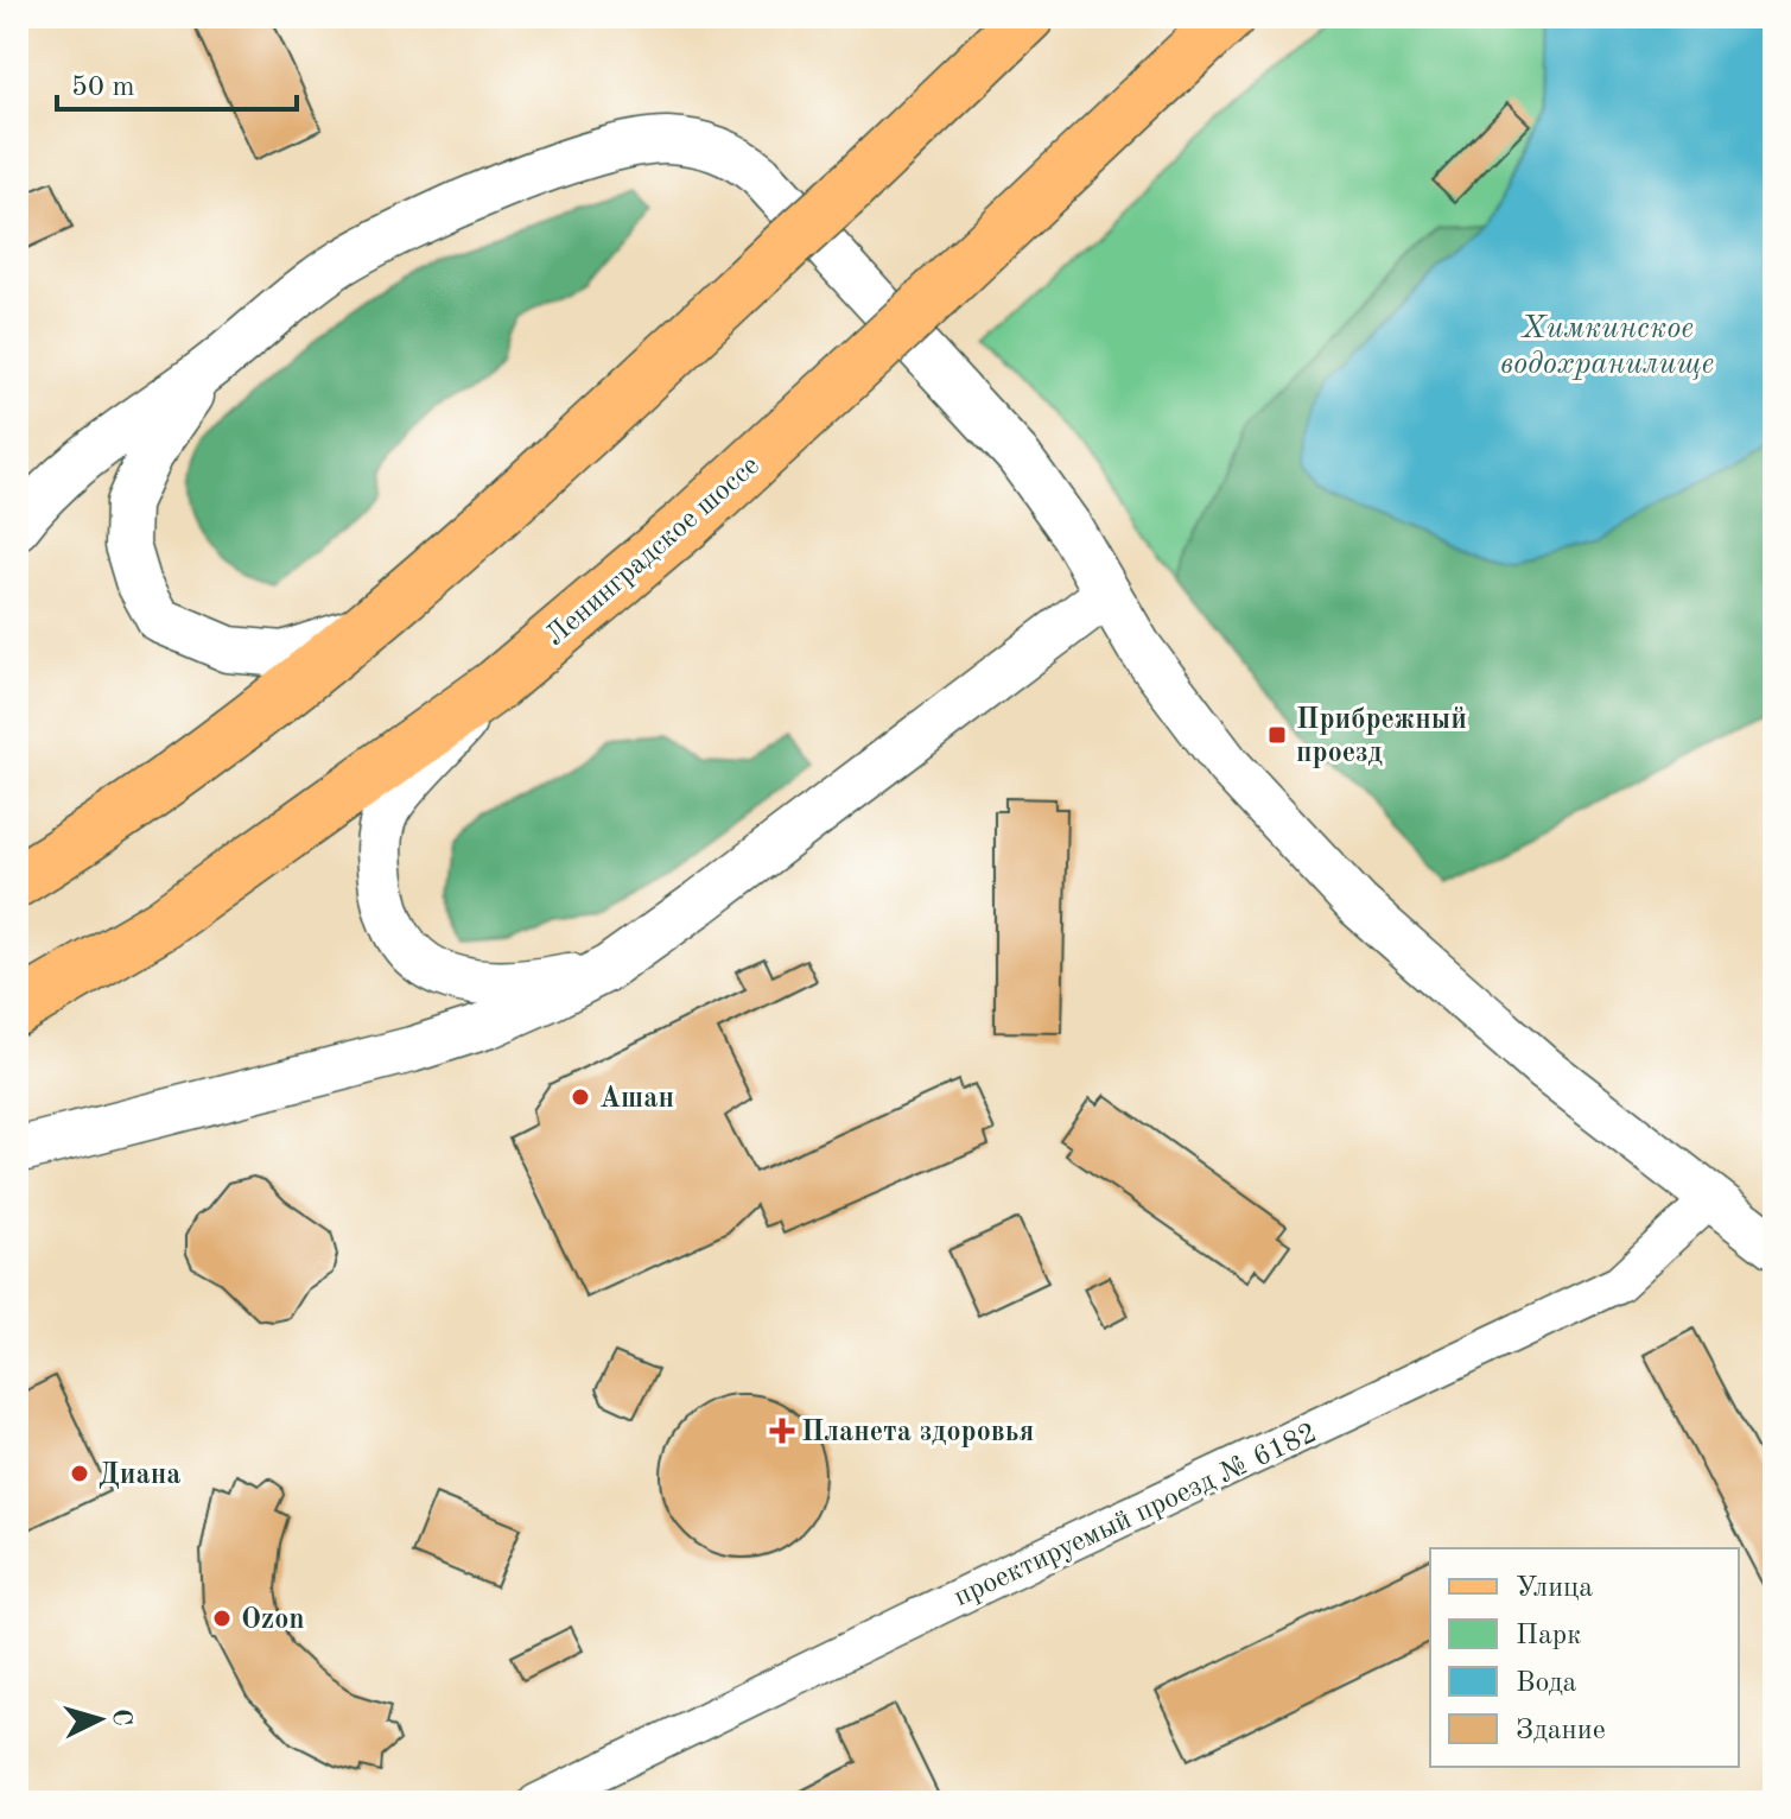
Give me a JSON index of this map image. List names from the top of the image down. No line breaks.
{"streets":{"main road":["Ленинградское шоссе"],"street":["проектируемый проезд № 6182"]},"water":["Химкинское водохранилище"],"places":{"transit":["Прибрежный проезд"],"other":["Ашан","Диана","Ozon"],"health":["Планета здоровья"]},"legend":["Улица","Парк","Вода","Здание"],"scale_bar":"50 m","north":"right"}
